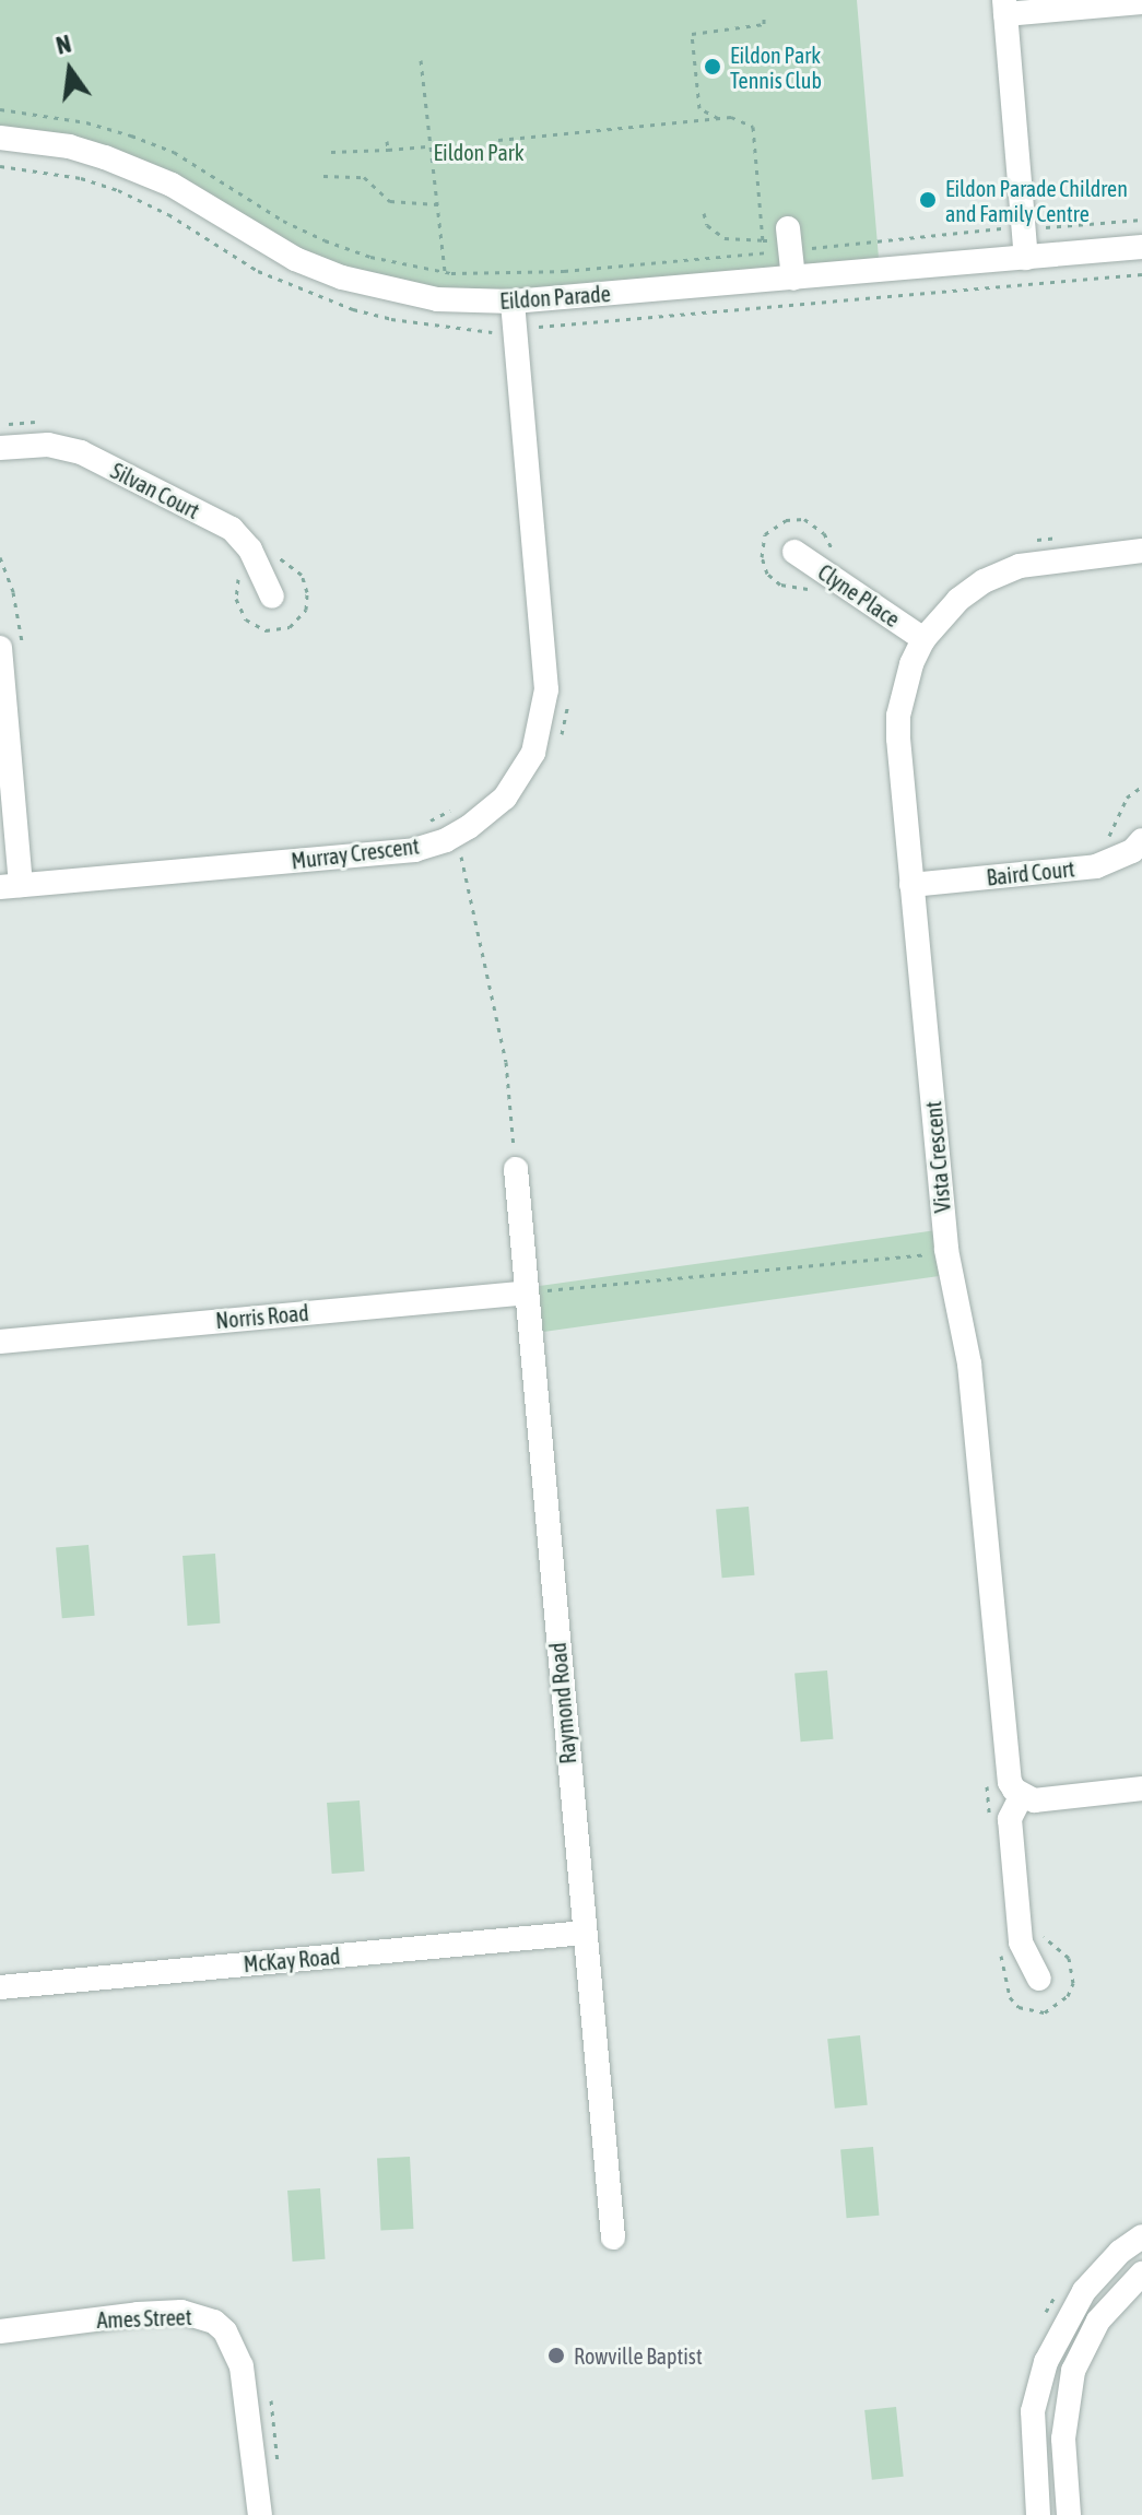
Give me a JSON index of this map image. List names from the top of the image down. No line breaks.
{"streets":{"street":["Eildon Parade","Silvan Court","Clyne Place","Murray Crescent","Baird Court","Vista Crescent","Norris Road","Raymond Road","McKay Road","Ames Street"]},"crossings":[["Eildon Parade","Murray Crescent"],["Clyne Place","Vista Crescent"],["Baird Court","Vista Crescent"],["Norris Road","Raymond Road"],["Raymond Road","McKay Road"]],"parks":["Eildon Park"],"places":["Eildon Park Tennis Club","Eildon Parade Children and Family Centre","Rowville Baptist"],"north":"top"}
